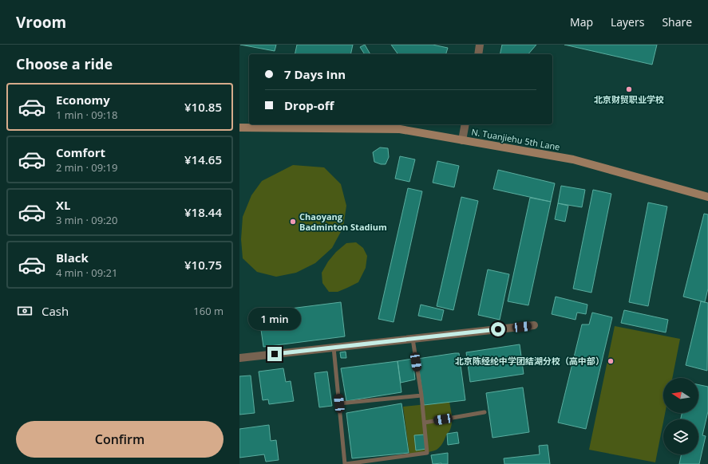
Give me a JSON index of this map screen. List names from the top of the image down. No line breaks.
{"streets":{"street":["N. Tuanjiehu 5th Lane"]},"places":["北京财贸职业学校","Chaoyang Badminton Stadium","北京陈经纶中学团结湖分校（高中部）"],"north":"left","page":{"header":"Vroom","nav":["Map","Layers","Share"],"heading":"Choose a ride","banner":["7 Days Inn","Drop-off"],"list":[{"name":"Economy","note":"1 min · 09:18","value":"¥10.85"},{"name":"Comfort","note":"2 min · 09:19","value":"¥14.65"},{"name":"XL","note":"3 min · 09:20","value":"¥18.44"},{"name":"Black","note":"4 min · 09:21","value":"¥10.75"}],"pay":["Cash","160 m"],"bubble":"1 min","buttons":"Confirm"}}
